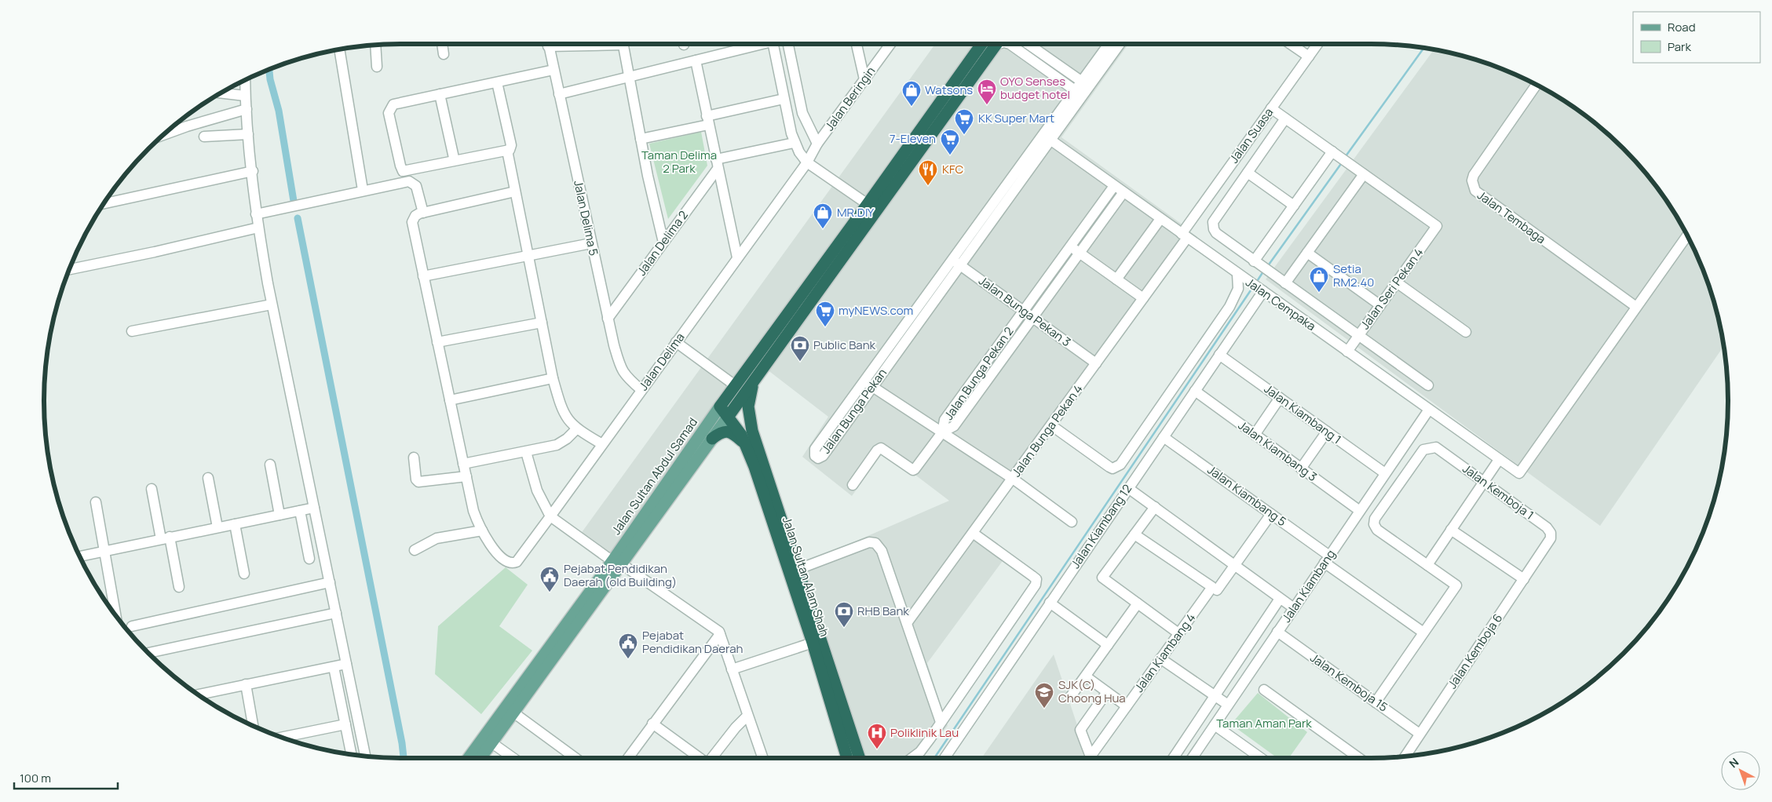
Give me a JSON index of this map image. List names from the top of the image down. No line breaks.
{"streets":{"highway":["Jalan Sultan Abdul Samad","Jalan Sultan Alam Shah"],"street":["Jalan Beringin","Jalan Suasa","Jalan Tembaga","Jalan Delima 5","Jalan Delima 2","Jalan Seri Pekan 4","Jalan Cempaka","Jalan Bunga Pekan 3","Jalan Delima","Jalan Bunga Pekan 2","Jalan Bunga Pekan","Jalan Kiambang 1","Jalan Bunga Pekan 4","Jalan Kiambang 3","Jalan Kemboja 1","Jalan Kiambang 5","Jalan Kiambang 12","Jalan Kiambang","Jalan Kemboja 6","Jalan Kiambang 4","Jalan Kemboja 15"]},"crossings":[["Jalan Beringin","Jalan Delima"],["Jalan Suasa","Jalan Cempaka"],["Jalan Suasa","Jalan Bunga Pekan 4"],["Jalan Tembaga","Jalan Cempaka"],["Jalan Delima 5","Jalan Delima 2"],["Jalan Delima 5","Jalan Delima"],["Jalan Seri Pekan 4","Jalan Cempaka"],["Jalan Cempaka","Jalan Bunga Pekan 2"],["Jalan Cempaka","Jalan Bunga Pekan"],["Jalan Cempaka","Jalan Bunga Pekan 4"],["Jalan Cempaka","Jalan Kiambang 12"],["Jalan Cempaka","Jalan Kiambang"],["Jalan Bunga Pekan 3","Jalan Bunga Pekan 2"],["Jalan Bunga Pekan 3","Jalan Bunga Pekan"],["Jalan Bunga Pekan 3","Jalan Bunga Pekan 4"],["Jalan Kiambang 1","Jalan Kiambang 12"],["Jalan Kiambang 1","Jalan Kiambang"],["Jalan Kiambang 3","Jalan Kiambang 12"],["Jalan Kiambang 3","Jalan Kiambang"],["Jalan Sultan Abdul Samad","Jalan Sultan Alam Shah"],["Jalan Kemboja 1","Jalan Kemboja 6"],["Jalan Kiambang 5","Jalan Kiambang 12"],["Jalan Kiambang 5","Jalan Kiambang"],["Jalan Kiambang 5","Jalan Kiambang 4"],["Jalan Kiambang","Jalan Kemboja 15"],["Jalan Kemboja 6","Jalan Kemboja 15"]],"parks":["Taman Delima 2 Park","Taman Aman Park"],"places":{"hotel":["OYO Senses budget hotel"],"shop":["Watsons","MR.DIY","Setia RM2.40"],"supermarket":["KK Super Mart","7-Eleven","myNEWS.com"],"restaurant":["KFC"],"bank":["Public Bank","RHB Bank"],"public building":["Pejabat Pendidikan Daerah (old Building)","Pejabat Pendidikan Daerah"],"school or university":["SJK(C) Choong Hua"],"hospital":["Poliklinik Lau"]},"legend":["Road","Park"],"scale_bar":"100 m","north":"top left"}
